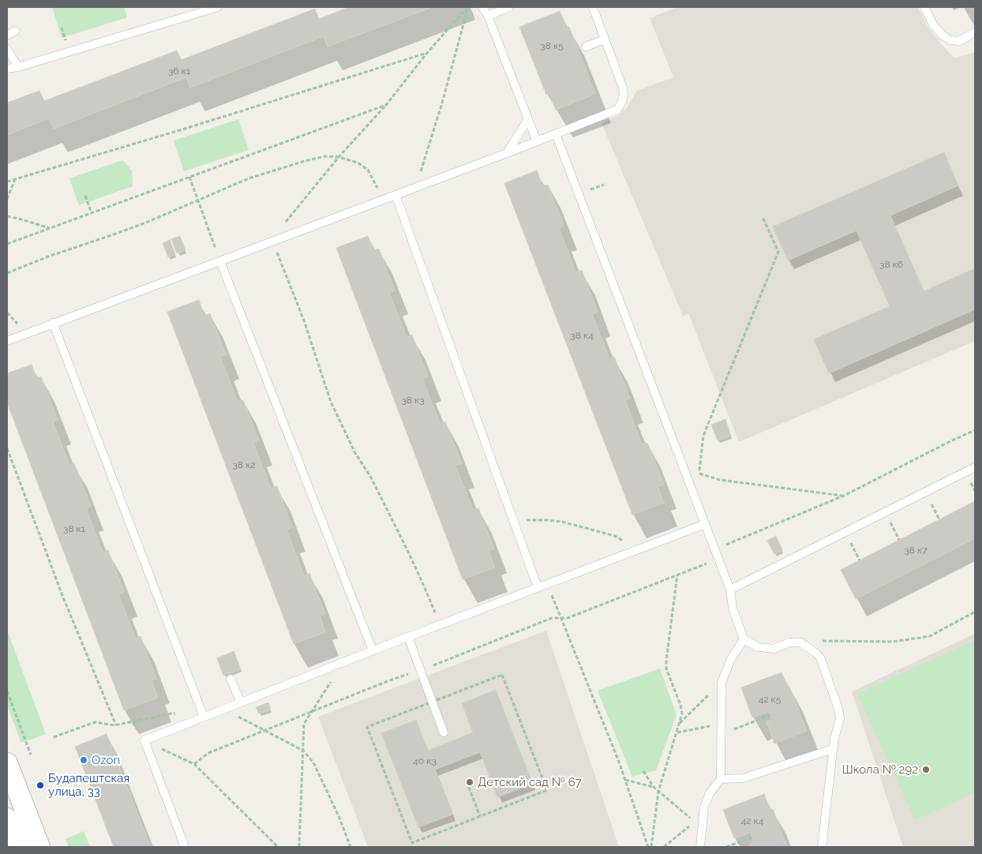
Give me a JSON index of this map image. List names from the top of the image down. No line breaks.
{"places":["Ozon","Школа № 292","Детский сад № 67","Будапештская улица, 33"],"house_numbers":["38 к5","36 к1","38 к6","38 к4","38 к3","38 к2","38 к1","38 к7","42 к5","40 к3","42 к4"]}
